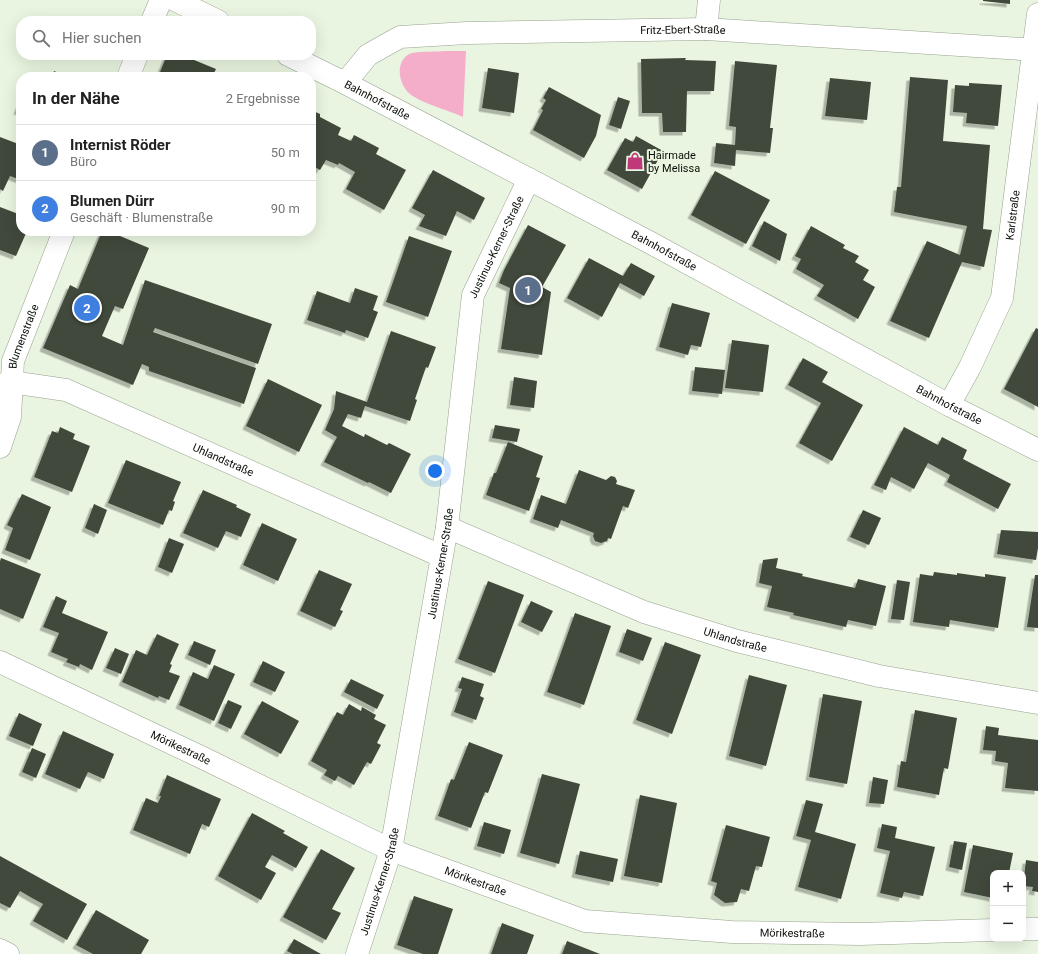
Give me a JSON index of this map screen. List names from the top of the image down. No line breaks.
{"streets":{"street":["Fritz-Ebert-Straße","Bahnhofstraße","Karlstraße","Justinus-Kerner-Straße","Blumenstraße","Uhlandstraße","Mörikestraße"]},"crossings":[["Fritz-Ebert-Straße","Bahnhofstraße"],["Fritz-Ebert-Straße","Karlstraße"],["Bahnhofstraße","Karlstraße"],["Bahnhofstraße","Justinus-Kerner-Straße"],["Justinus-Kerner-Straße","Uhlandstraße"],["Justinus-Kerner-Straße","Mörikestraße"],["Blumenstraße","Uhlandstraße"]],"places":{"shop":["Hairmade by Melissa"]},"page":{"search":"Hier suchen","heading":["In der Nähe","2 Ergebnisse"],"list":[{"mark":"1","name":"Internist Röder","note":"Büro","value":"50 m"},{"mark":"2","name":"Blumen Dürr","note":"Geschäft · Blumenstraße","value":"90 m"}],"pins":["1","2"],"map_buttons":["+","−"]}}
